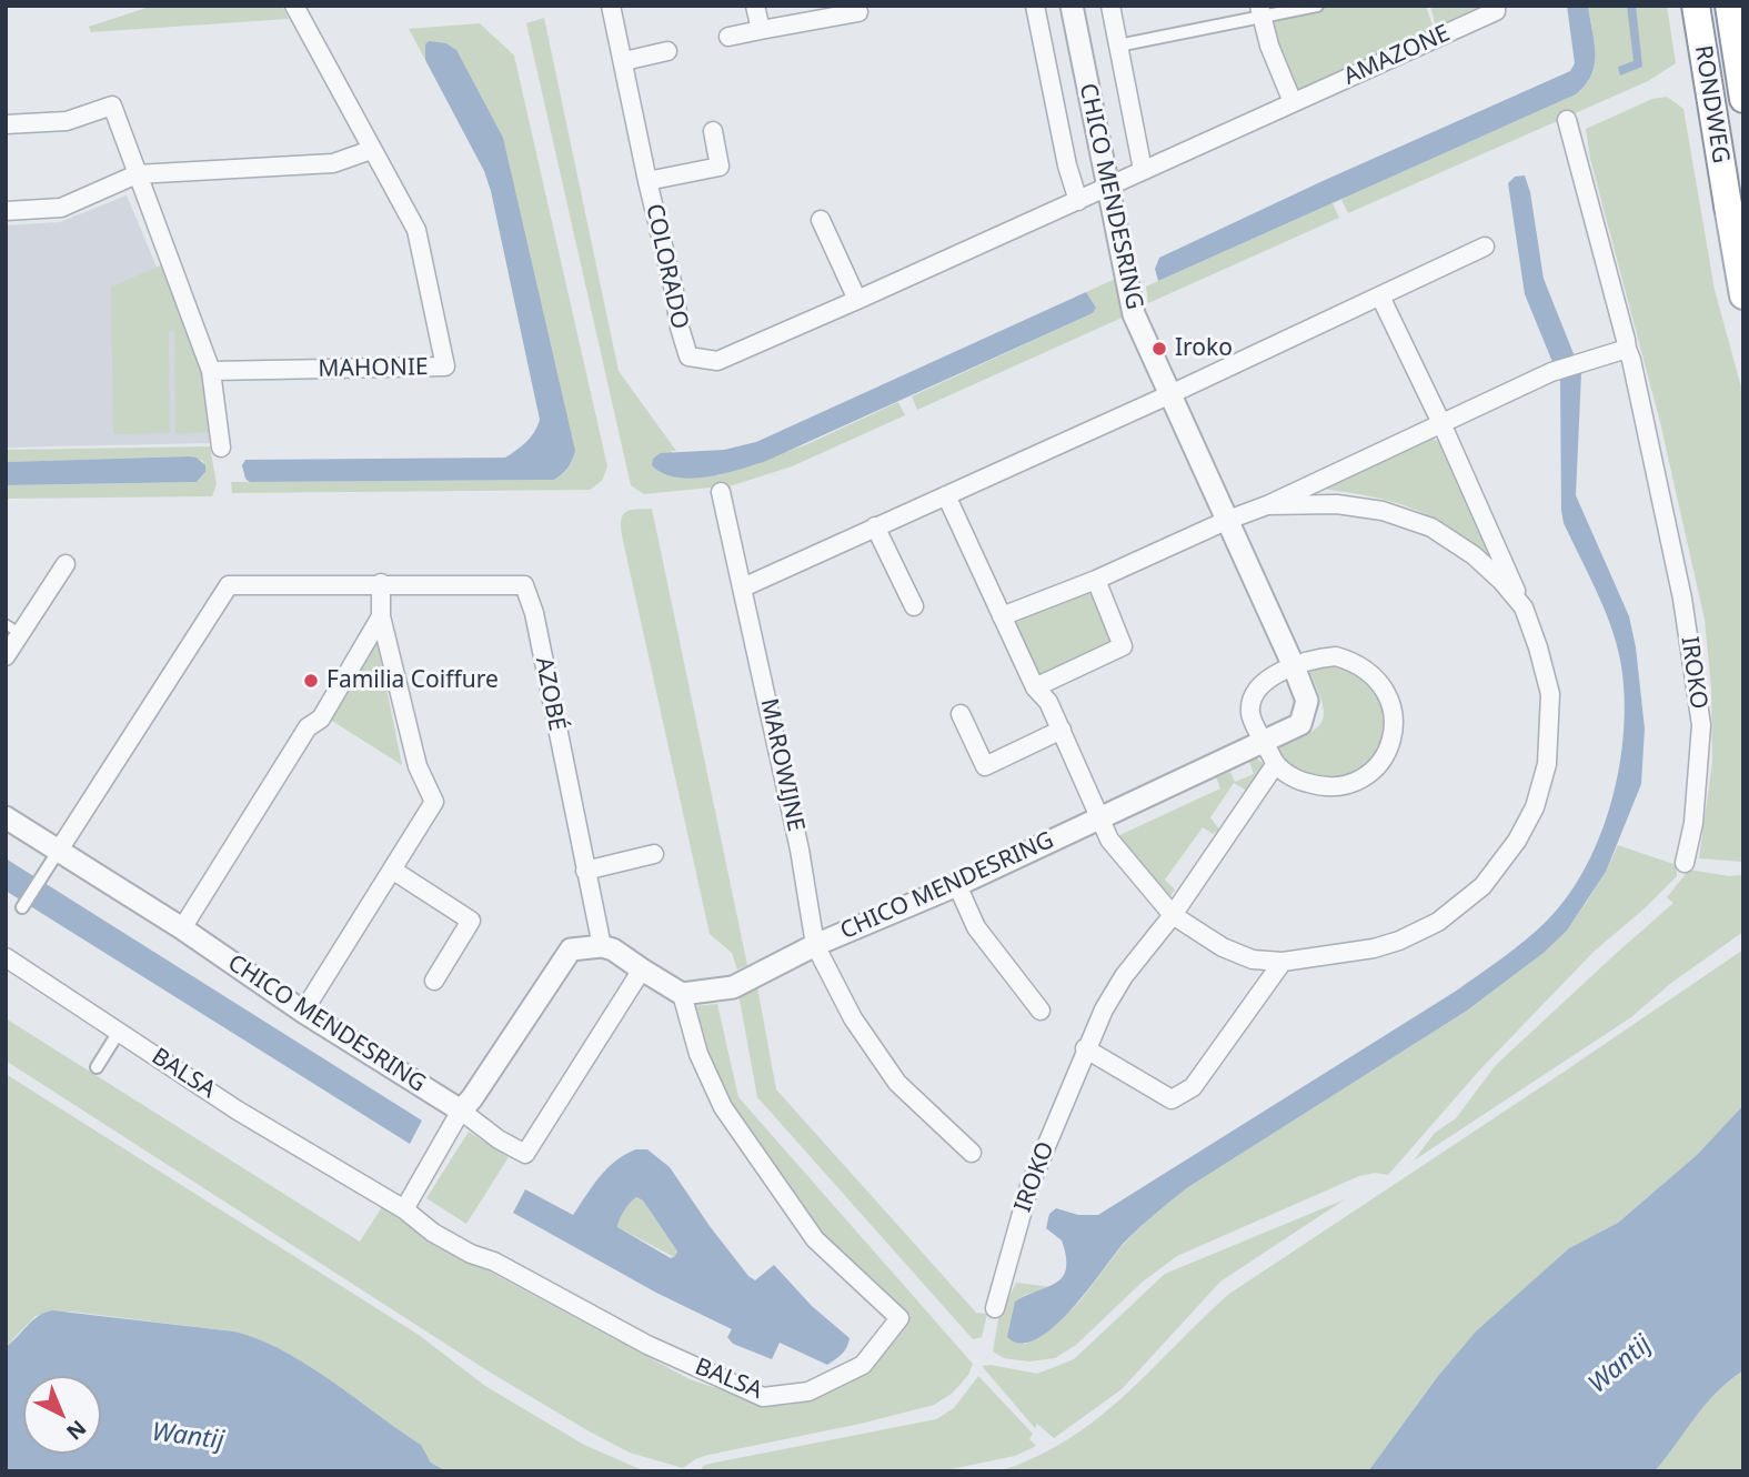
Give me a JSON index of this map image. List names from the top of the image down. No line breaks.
{"streets":{"main road":["RONDWEG"],"street":["AMAZONE","CHICO MENDESRING","COLORADO","MAHONIE","IROKO","AZOBÉ","MAROWIJNE","BALSA"]},"crossings":[["AMAZONE","CHICO MENDESRING"],["AMAZONE","COLORADO"],["CHICO MENDESRING","COLORADO"],["CHICO MENDESRING","AZOBÉ"],["CHICO MENDESRING","MAROWIJNE"],["CHICO MENDESRING","BALSA"]],"water":["Wantij"],"places":["Iroko","Familia Coiffure"],"north":"bottom right"}
